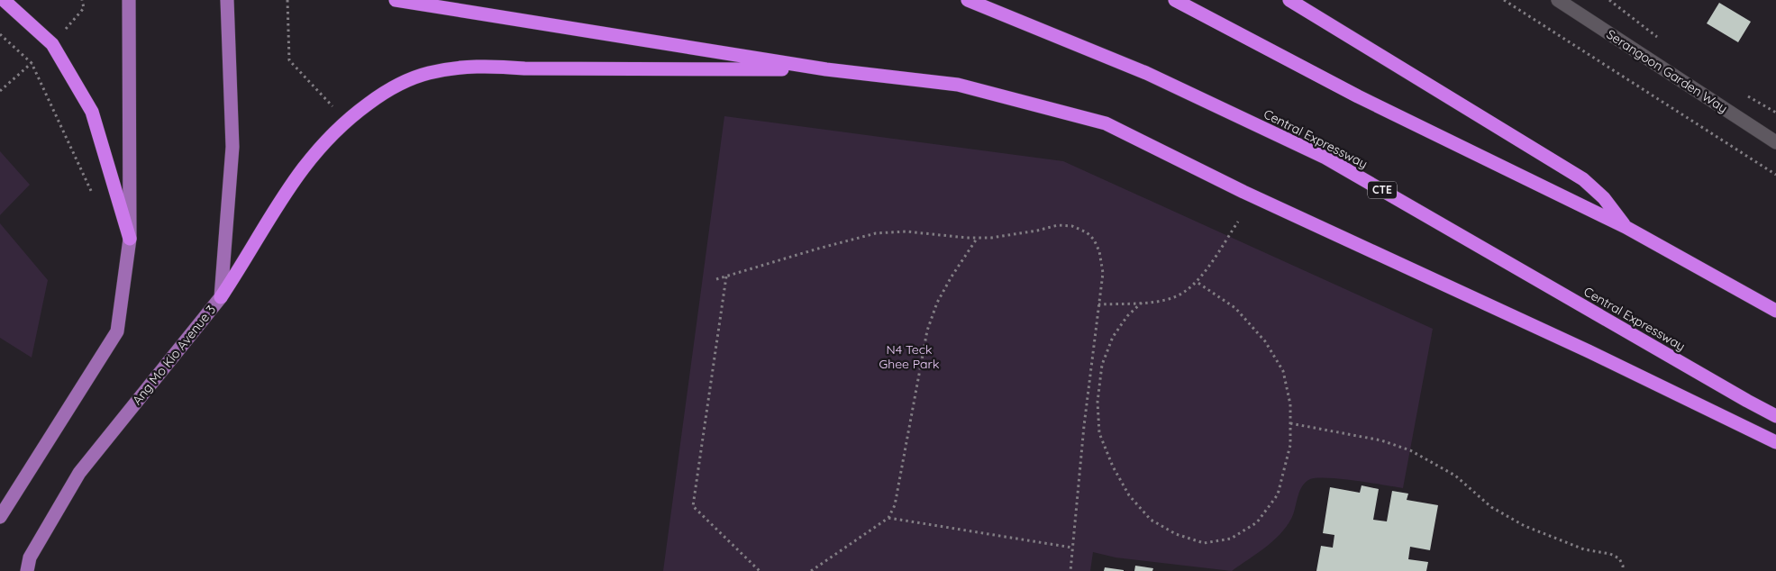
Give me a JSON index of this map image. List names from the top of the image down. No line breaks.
{"streets":{"highway":["Central Expressway","CTE"],"main road":["Ang Mo Kio Avenue 3"],"street":["Serangoon Garden Way"]},"parks":["N4 Teck Ghee Park"]}
